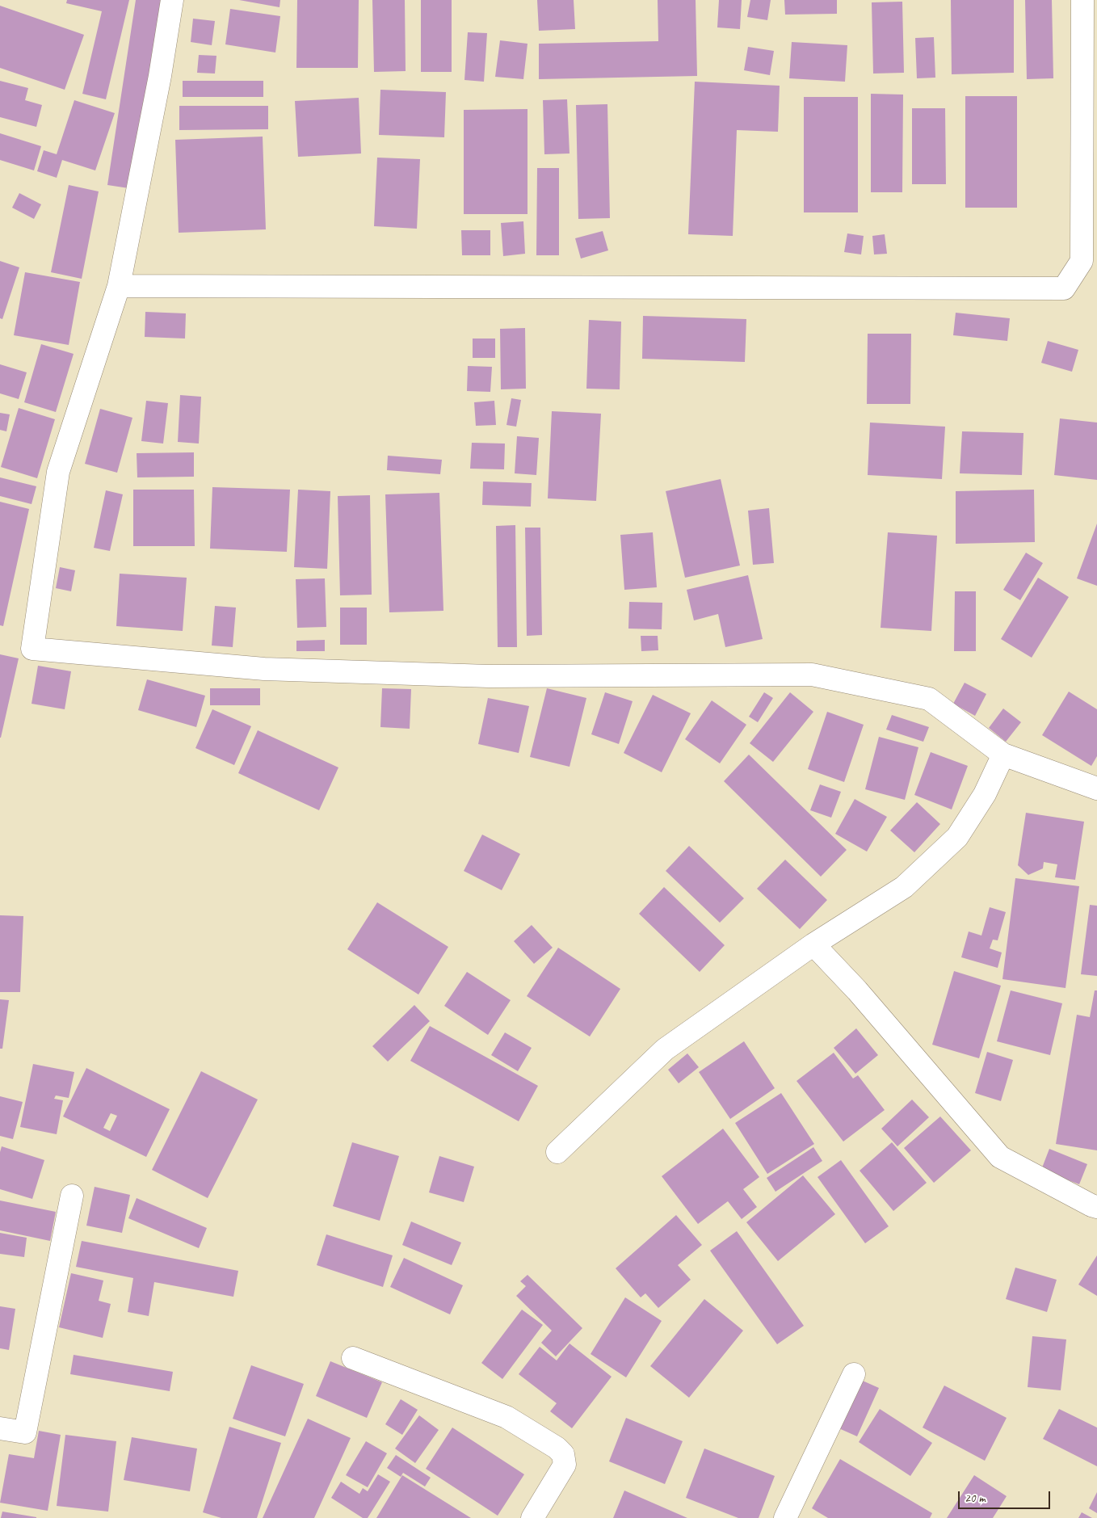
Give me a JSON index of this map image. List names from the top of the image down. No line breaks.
{"scale_bar":"20 m"}
